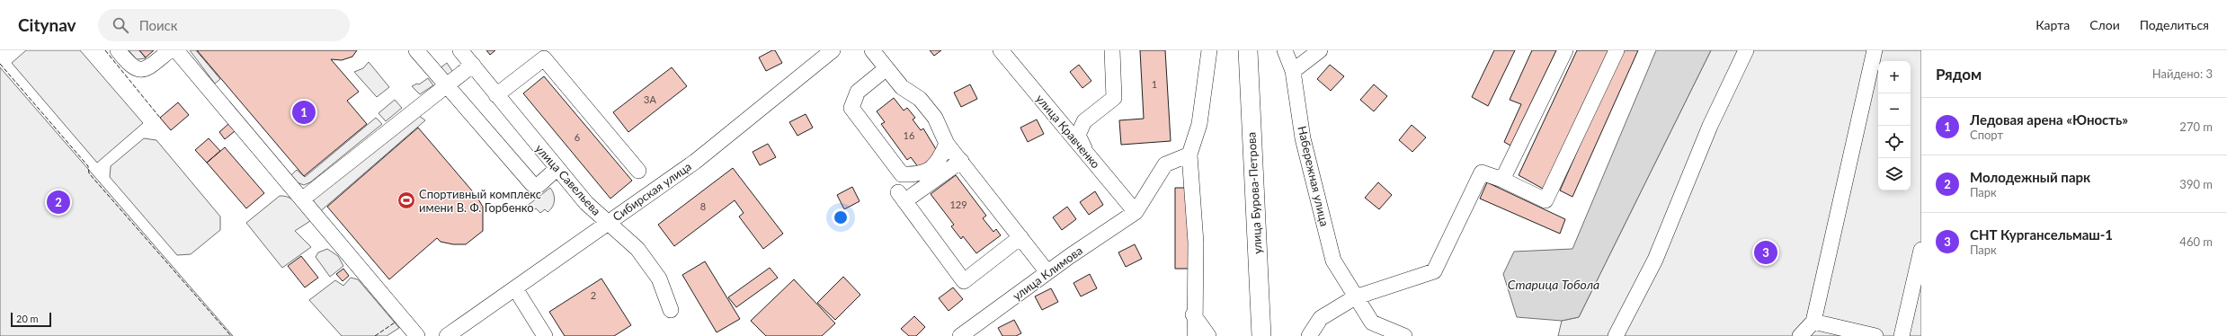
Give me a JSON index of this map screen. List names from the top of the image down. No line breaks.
{"streets":{"main road":["улица Бурова-Петрова"],"street":["улица Кравченко","Набережная улица","улица Савельева","Сибирская улица","улица Климова"]},"crossings":[["улица Кравченко","улица Климова"],["улица Савельева","Сибирская улица"]],"water":["Старица Тобола"],"places":{"sports":["Спортивный комплекс имени В. Ф. Горбенко"]},"house_numbers":["1","3А","16","6","129","8","2"],"scale_bar":"20 m","page":{"header":"Citynav","search":"Поиск","nav":["Карта","Слои","Поделиться"],"heading":["Рядом","Найдено: 3"],"map_buttons":["+","−"],"list":[{"mark":"1","name":"Ледовая арена «Юность»","note":"Спорт","value":"270 m"},{"mark":"2","name":"Молодежный парк","note":"Парк","value":"390 m"},{"mark":"3","name":"СНТ Кургансельмаш-1","note":"Парк","value":"460 m"}],"pins":["1","2","3"],"scale":"20 m"}}
